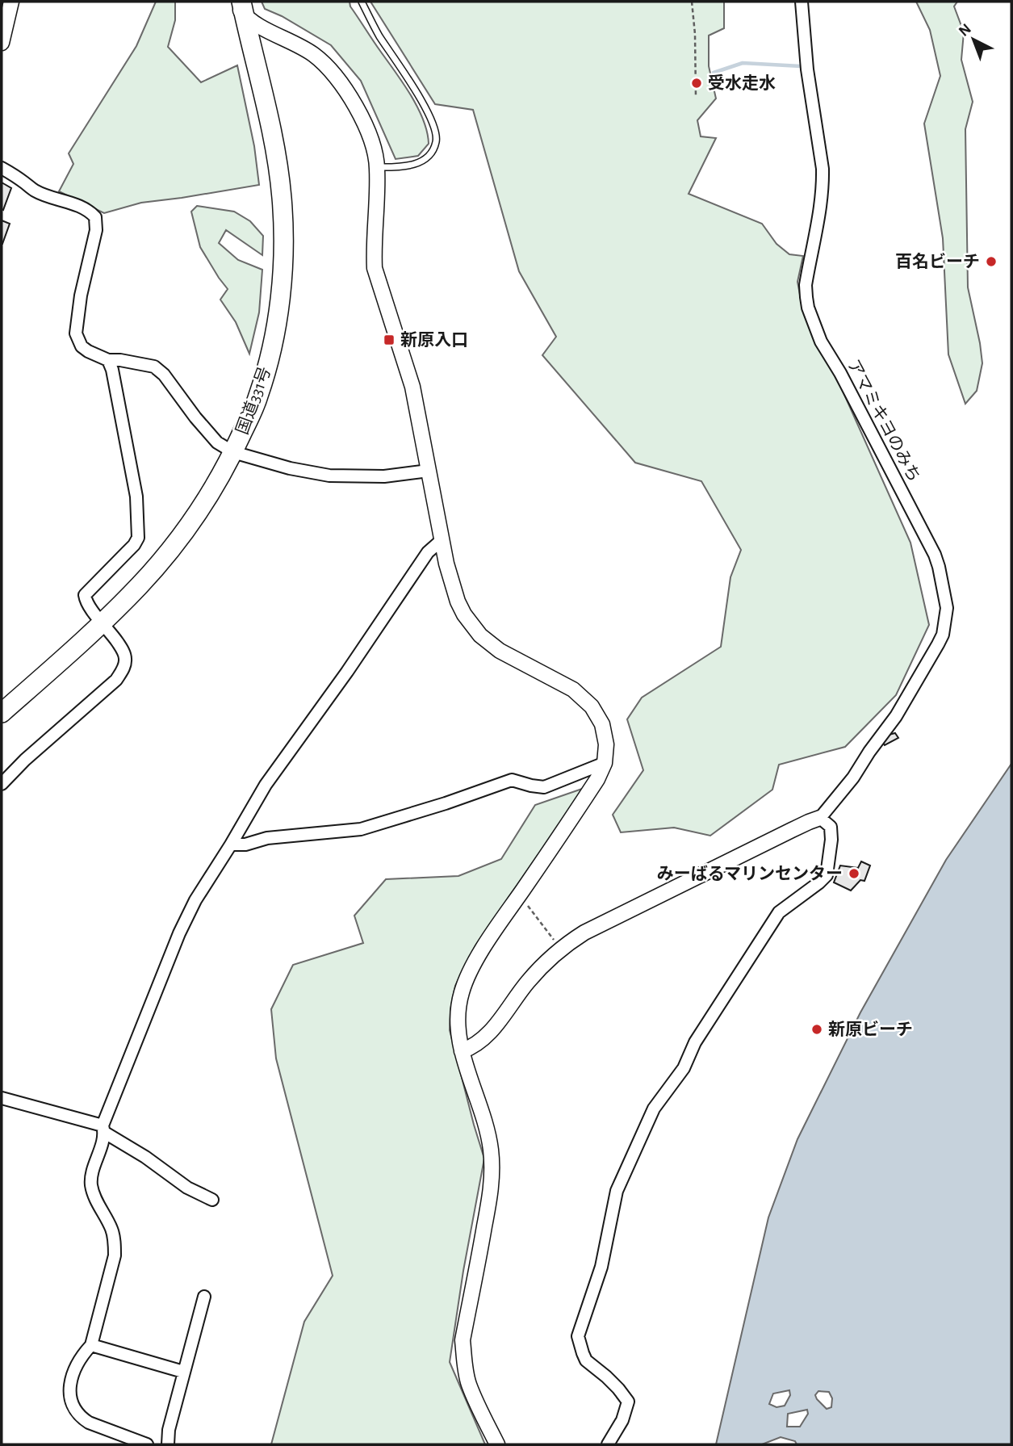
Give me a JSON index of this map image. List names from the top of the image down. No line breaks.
{"streets":{"highway":["国道331号"],"street":["アマミキヨのみち"]},"places":{"other":["受水走水","百名ビーチ","みーばるマリンセンター","新原ビーチ"],"transit":["新原入口"]},"north":"top left"}
